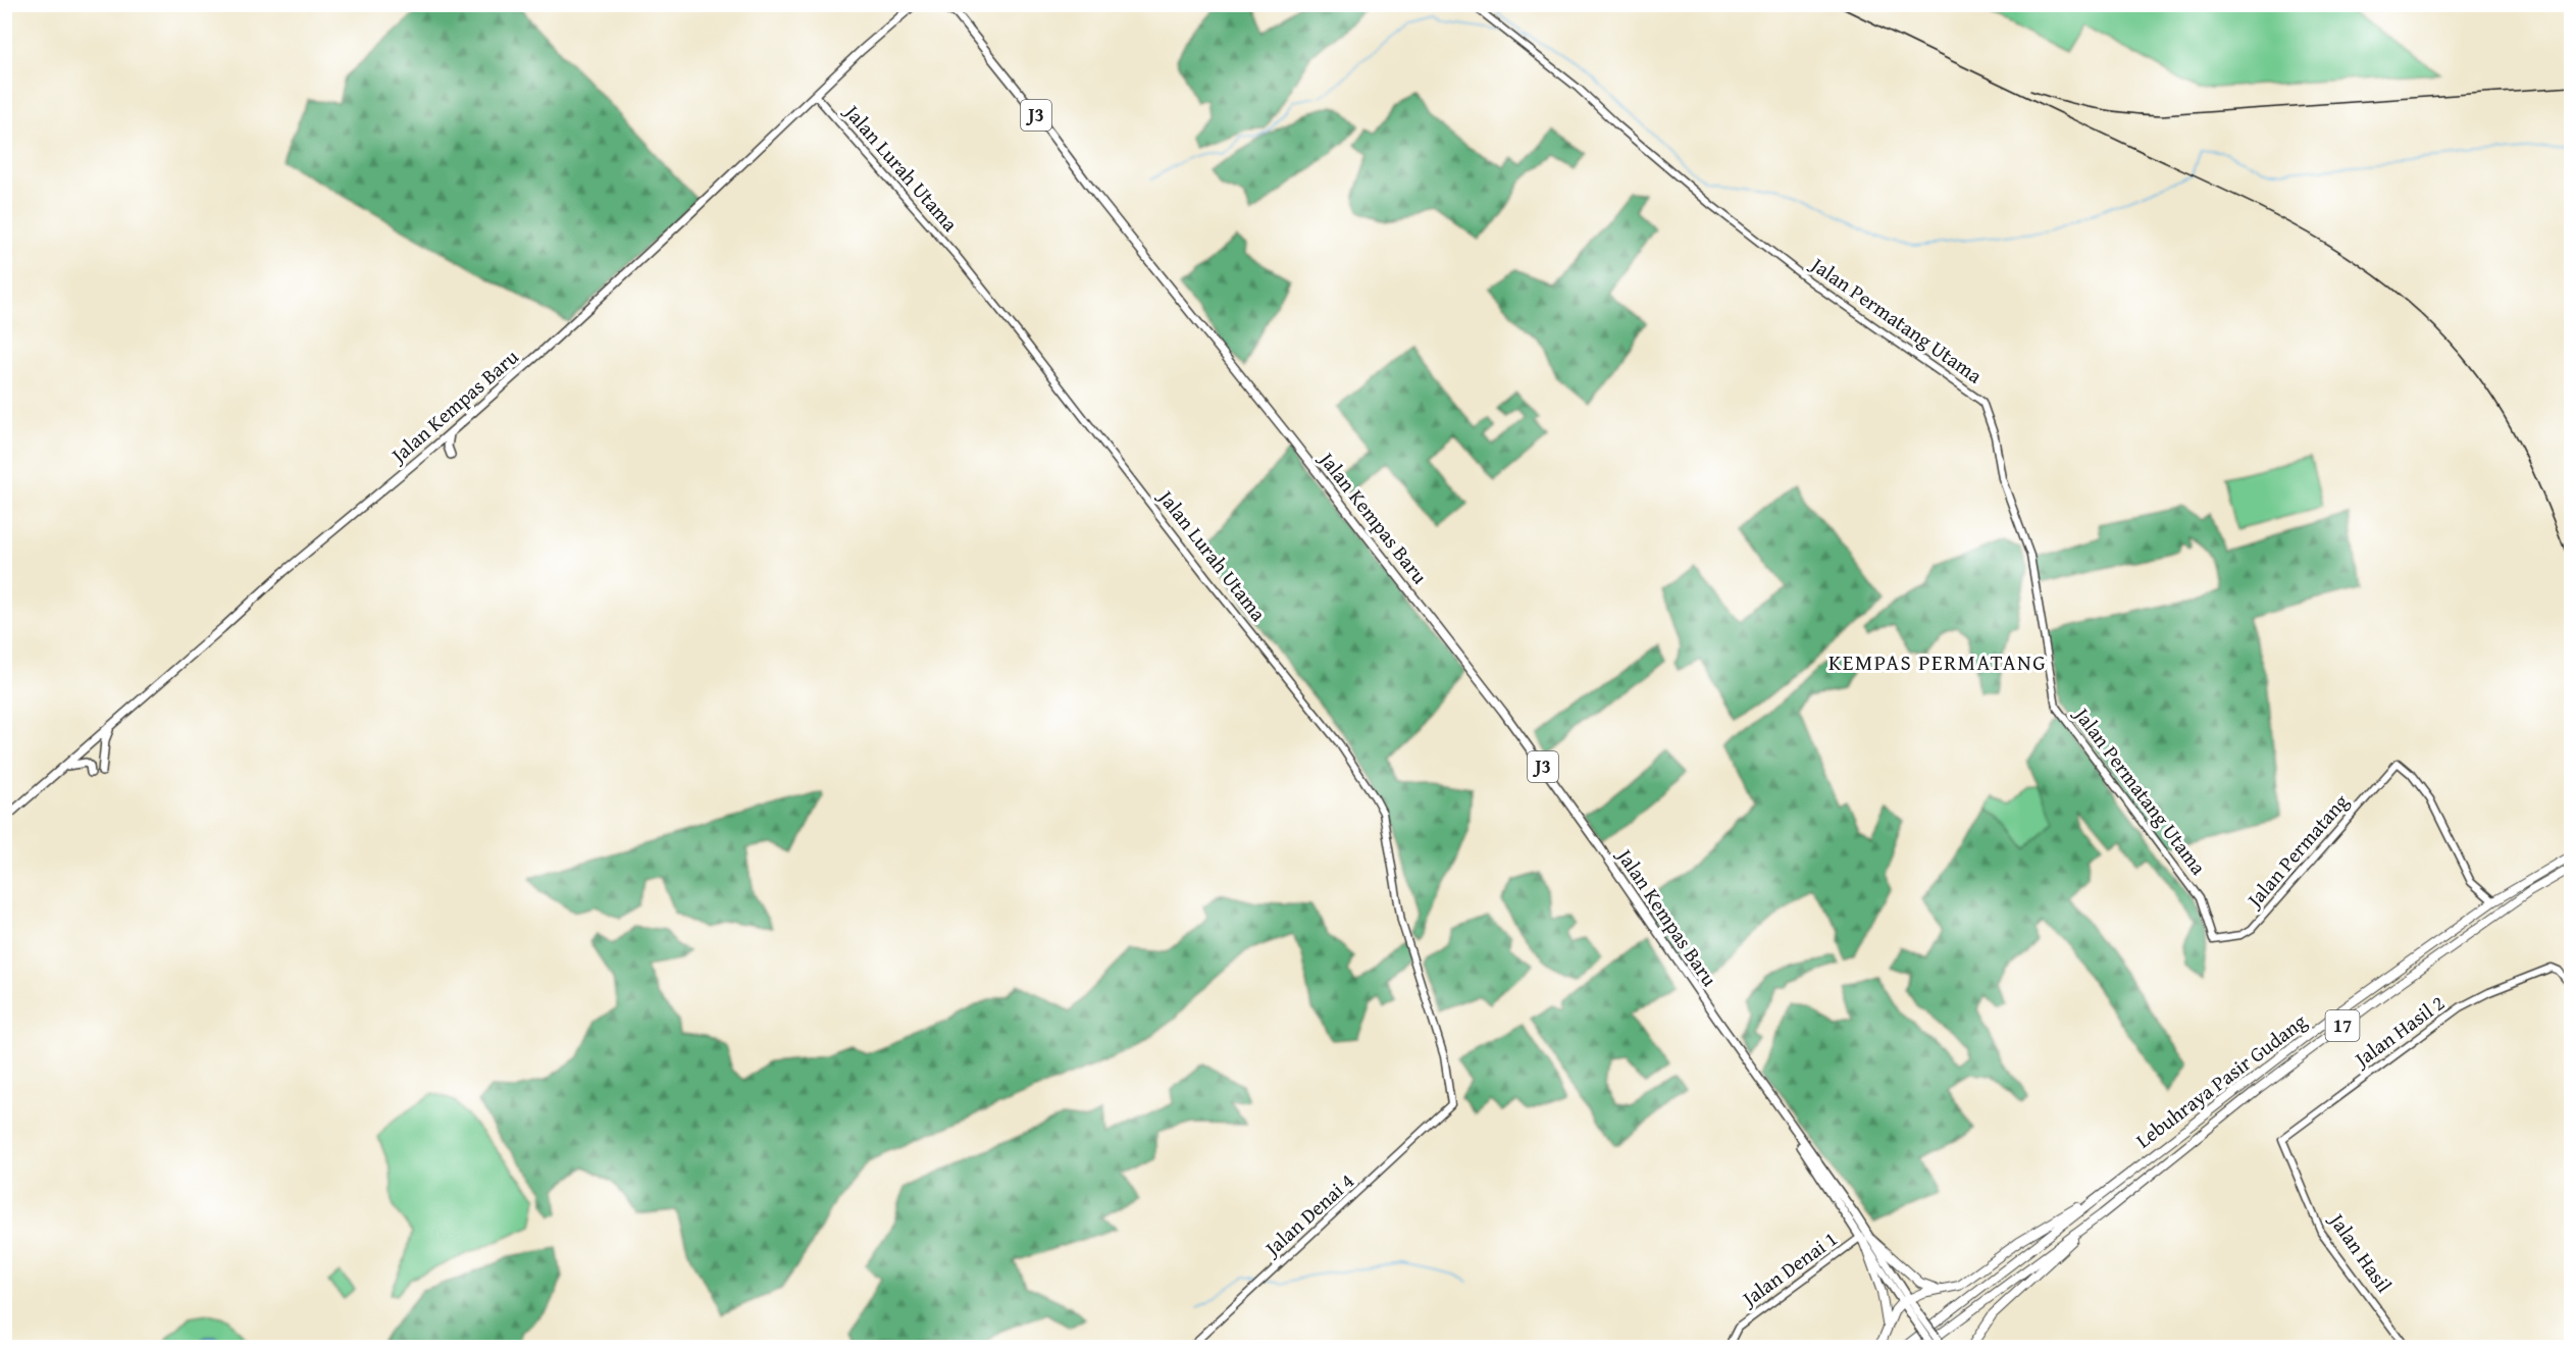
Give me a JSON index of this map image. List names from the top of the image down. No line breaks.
{"streets":{"highway":["17","Lebuhraya Pasir Gudang"],"main road":["J3","Jalan Kempas Baru"],"street":["Jalan Lurah Utama","Jalan Permatang Utama","Jalan Permatang","Jalan Hasil 2","Jalan Denai 4","Jalan Hasil","Jalan Denai 1"]},"crossings":[["Jalan Lurah Utama","Jalan Kempas Baru"],["Jalan Lurah Utama","Jalan Denai 4"],["Jalan Permatang Utama","Jalan Permatang"],["Jalan Kempas Baru","Jalan Denai 1"],["Jalan Permatang","Lebuhraya Pasir Gudang"],["Jalan Hasil 2","Jalan Hasil"]],"districts":["KEMPAS PERMATANG"]}
